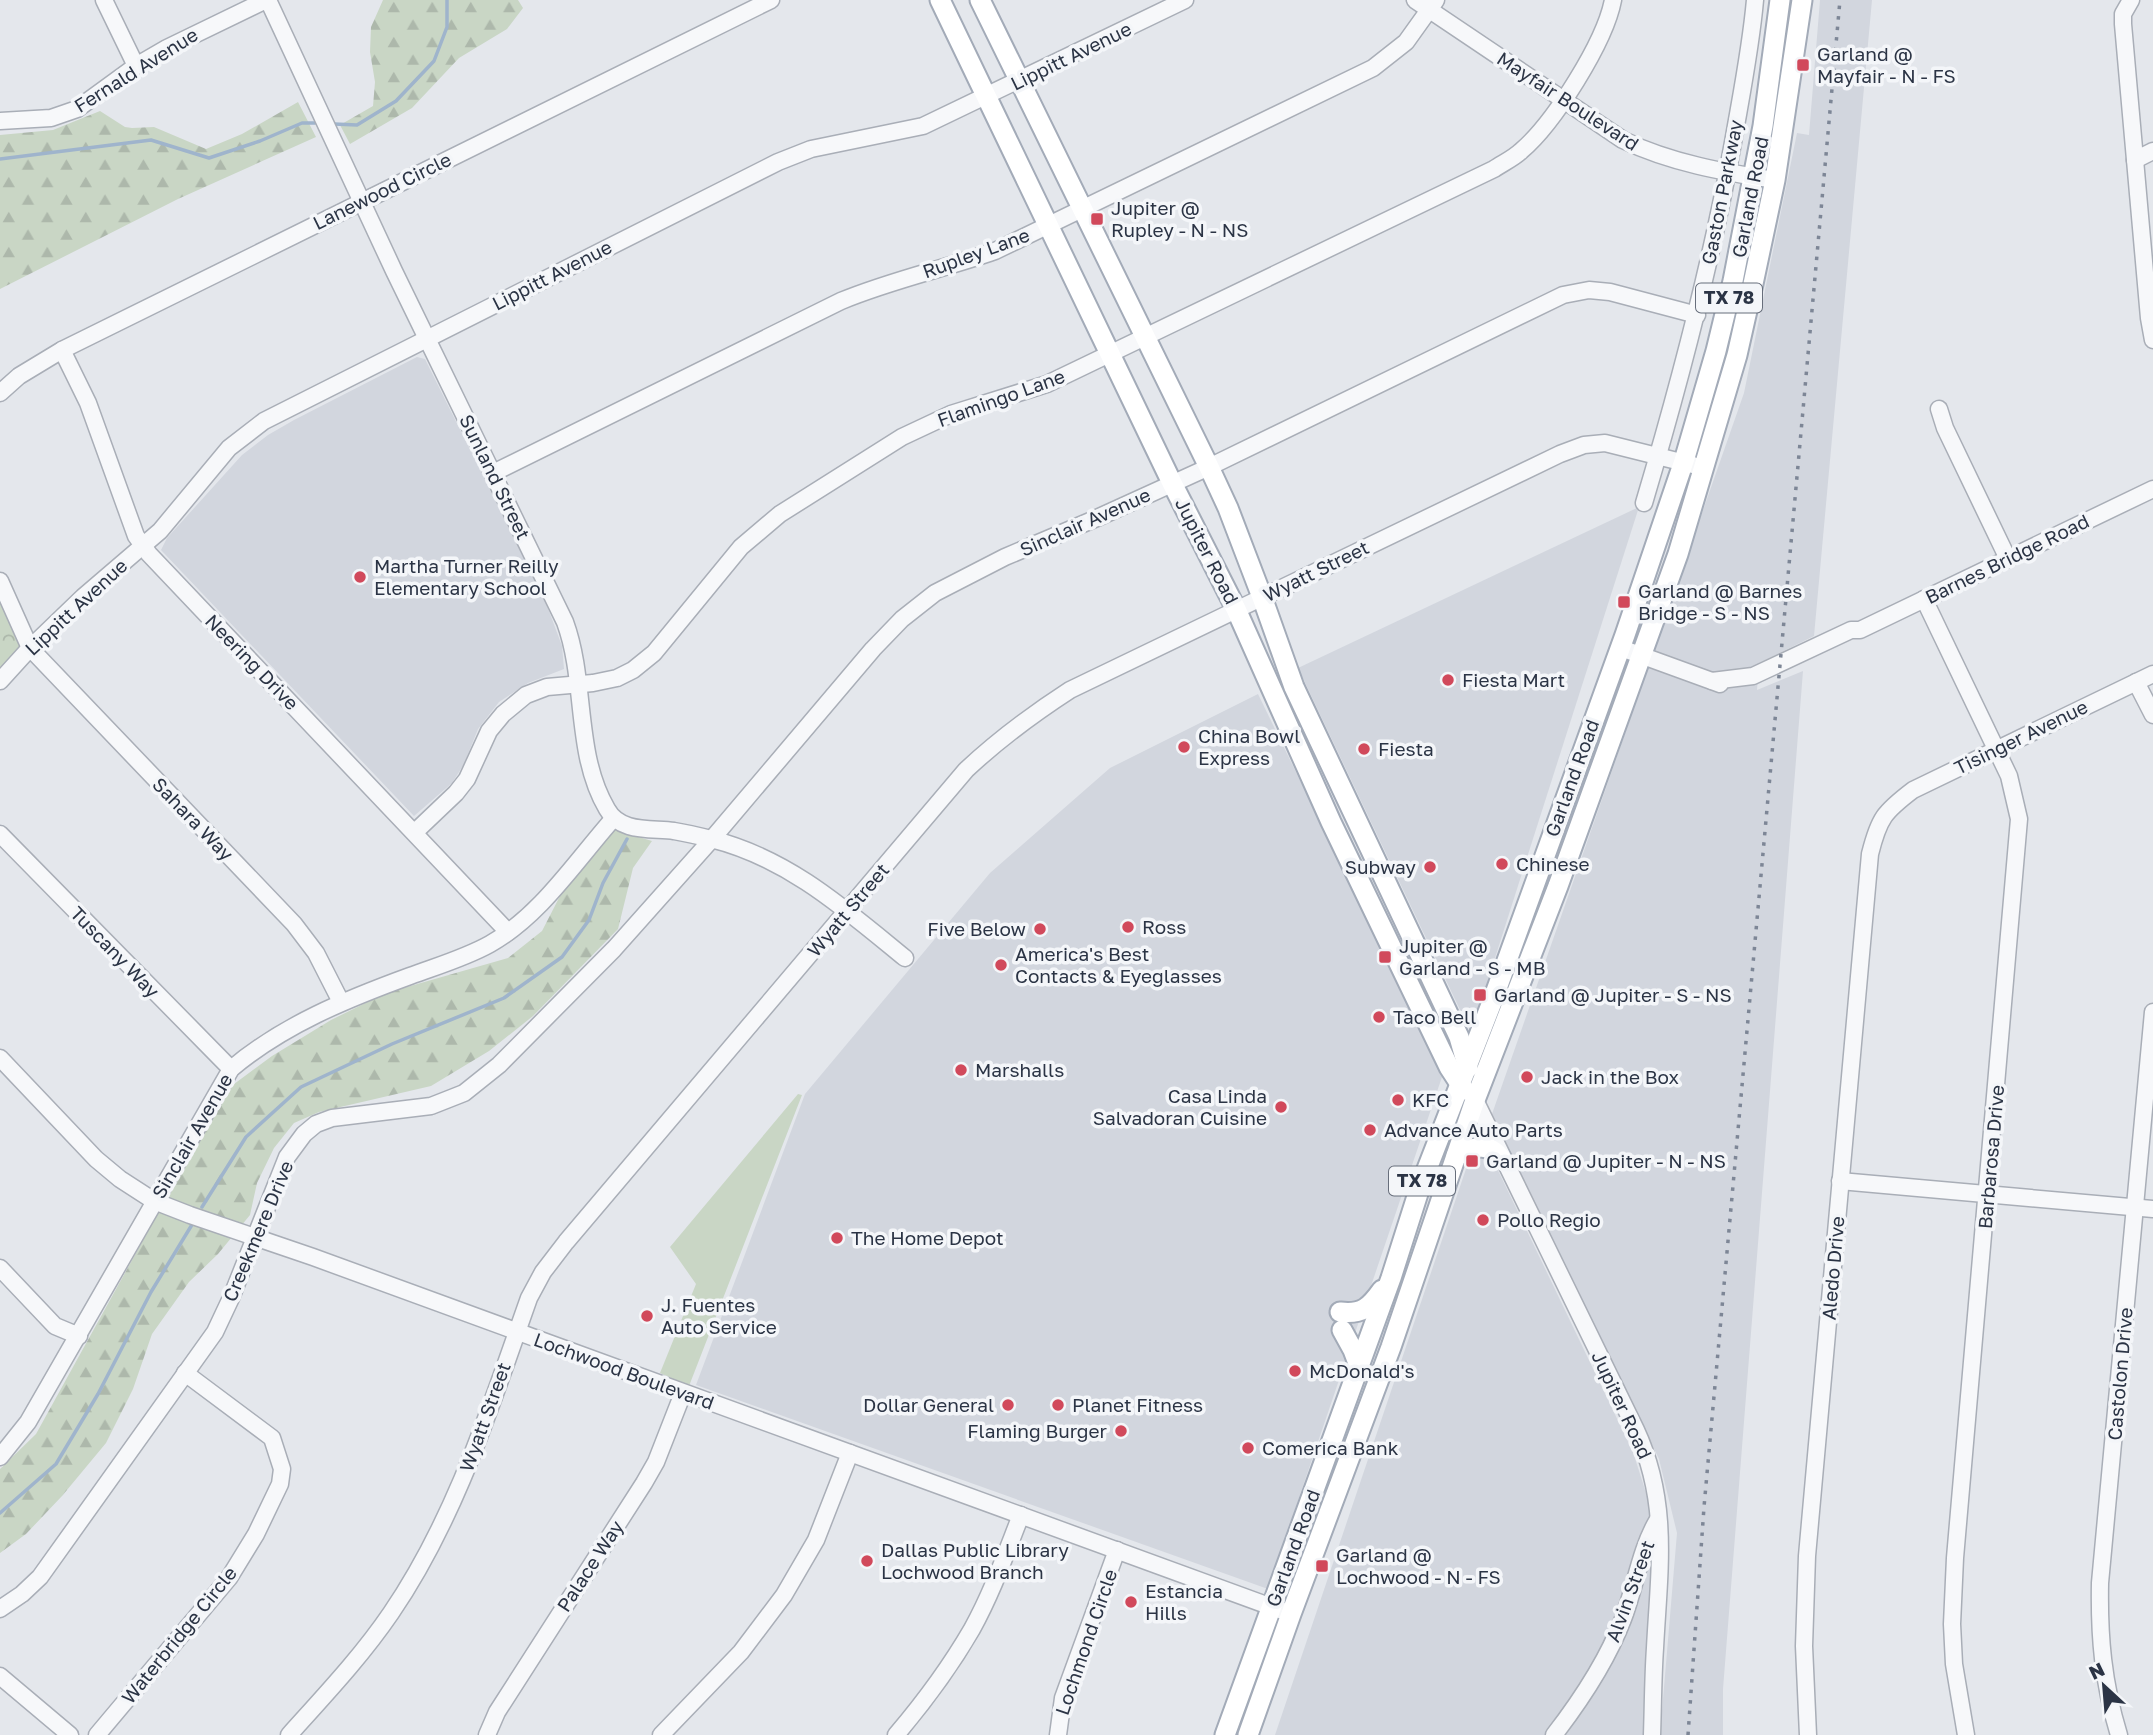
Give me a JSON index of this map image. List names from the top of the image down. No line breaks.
{"streets":{"main road":["Garland Road","TX 78","Jupiter Road"],"street":["Lippitt Avenue","Fernald Avenue","Mayfair Boulevard","Lanewood Circle","Gaston Parkway","Rupley Lane","Flamingo Lane","Sunland Street","Sinclair Avenue","Barnes Bridge Road","Wyatt Street","Neering Drive","Tisinger Avenue","Sahara Way","Tuscany Way","Barbarosa Drive","Creekmere Drive","Aledo Drive","Lochwood Boulevard","Castolon Drive","Palace Way","Alvin Street","Waterbridge Circle","Lochmond Circle"]},"crossings":[["Lippitt Avenue","Sunland Street"],["Lippitt Avenue","Jupiter Road"],["Lippitt Avenue","Neering Drive"],["Lippitt Avenue","Sahara Way"],["Fernald Avenue","Sunland Street"],["Mayfair Boulevard","Gaston Parkway"],["Mayfair Boulevard","Garland Road"],["Mayfair Boulevard","Rupley Lane"],["Mayfair Boulevard","Flamingo Lane"],["Lanewood Circle","Sunland Street"],["Lanewood Circle","Neering Drive"],["Gaston Parkway","Sinclair Avenue"],["Gaston Parkway","Wyatt Street"],["Garland Road","Jupiter Road"],["Garland Road","Barnes Bridge Road"],["Garland Road","Wyatt Street"],["Garland Road","Lochwood Boulevard"],["Rupley Lane","Sunland Street"],["Rupley Lane","Jupiter Road"],["Flamingo Lane","Sunland Street"],["Flamingo Lane","Jupiter Road"],["Flamingo Lane","Neering Drive"],["Sunland Street","Sinclair Avenue"],["Sinclair Avenue","Jupiter Road"],["Sinclair Avenue","Neering Drive"],["Sinclair Avenue","Sahara Way"],["Sinclair Avenue","Tuscany Way"],["Sinclair Avenue","Creekmere Drive"],["Sinclair Avenue","Lochwood Boulevard"],["Jupiter Road","Wyatt Street"],["Jupiter Road","Alvin Street"],["Barnes Bridge Road","Barbarosa Drive"],["Wyatt Street","Lochwood Boulevard"],["Tisinger Avenue","Barbarosa Drive"],["Tisinger Avenue","Aledo Drive"],["Creekmere Drive","Lochwood Boulevard"],["Creekmere Drive","Waterbridge Circle"],["Lochwood Boulevard","Palace Way"],["Lochwood Boulevard","Lochmond Circle"]],"places":{"transit":["Garland @ Mayfair - N - FS","Jupiter @ Rupley - N - NS","Garland @ Barnes Bridge - S - NS","Jupiter @ Garland - S - MB","Garland @ Jupiter - S - NS","Garland @ Jupiter - N - NS","Garland @ Lochwood - N - FS"],"other":["Martha Turner Reilly Elementary School","Fiesta Mart","China Bowl Express","Fiesta","Chinese","Subway","Ross","Five Below","America's Best Contacts & Eyeglasses","Taco Bell","Marshalls","Jack in the Box","KFC","Casa Linda Salvadoran Cuisine","Advance Auto Parts","Pollo Regio","The Home Depot","J. Fuentes Auto Service","McDonald's","Dollar General","Planet Fitness","Flaming Burger","Comerica Bank","Dallas Public Library Lochwood Branch","Estancia Hills"]},"north":"top left"}
